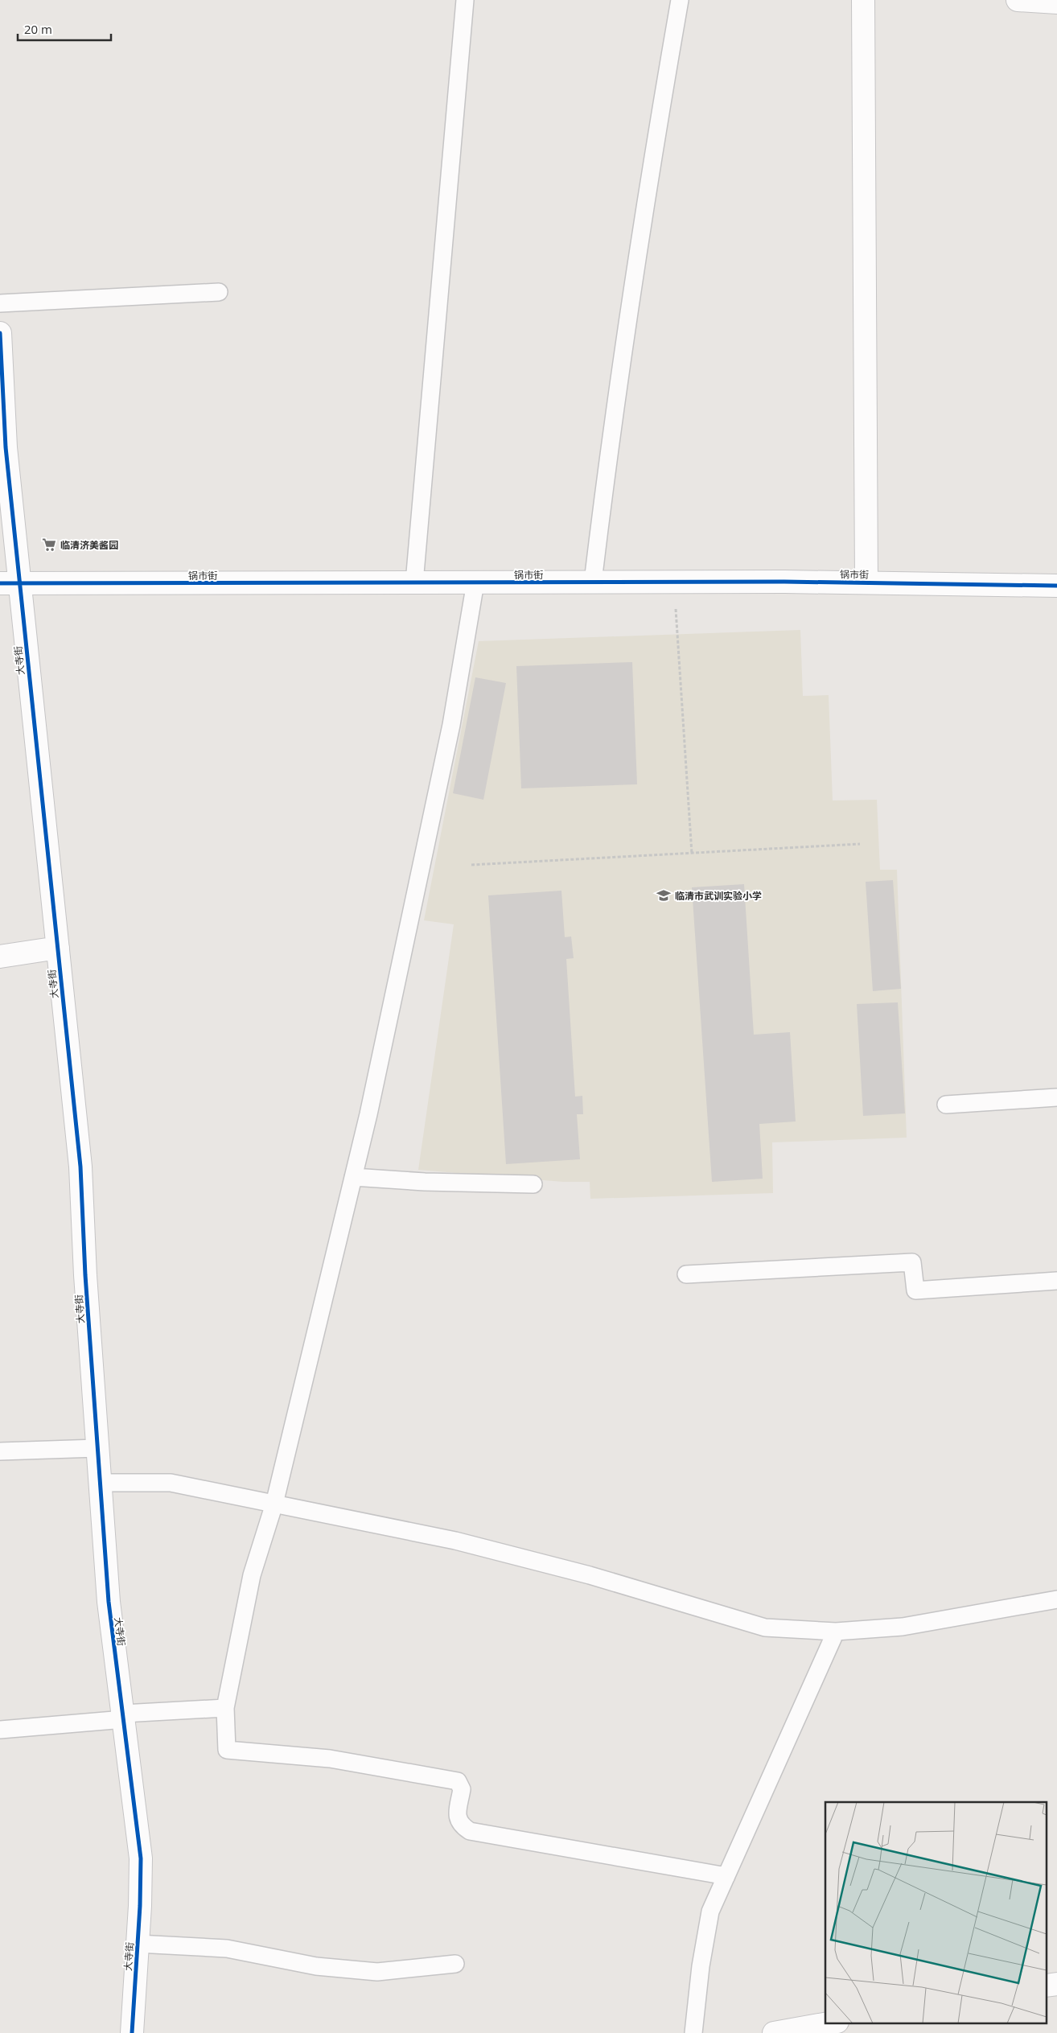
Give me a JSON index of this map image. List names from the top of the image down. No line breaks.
{"streets":{"street":["锅市街","大寺街"]},"crossings":[["锅市街","大寺街"]],"places":{"supermarket":["临清济美酱园"],"school or university":["临清市武训实验小学"]},"scale_bar":"20 m"}
